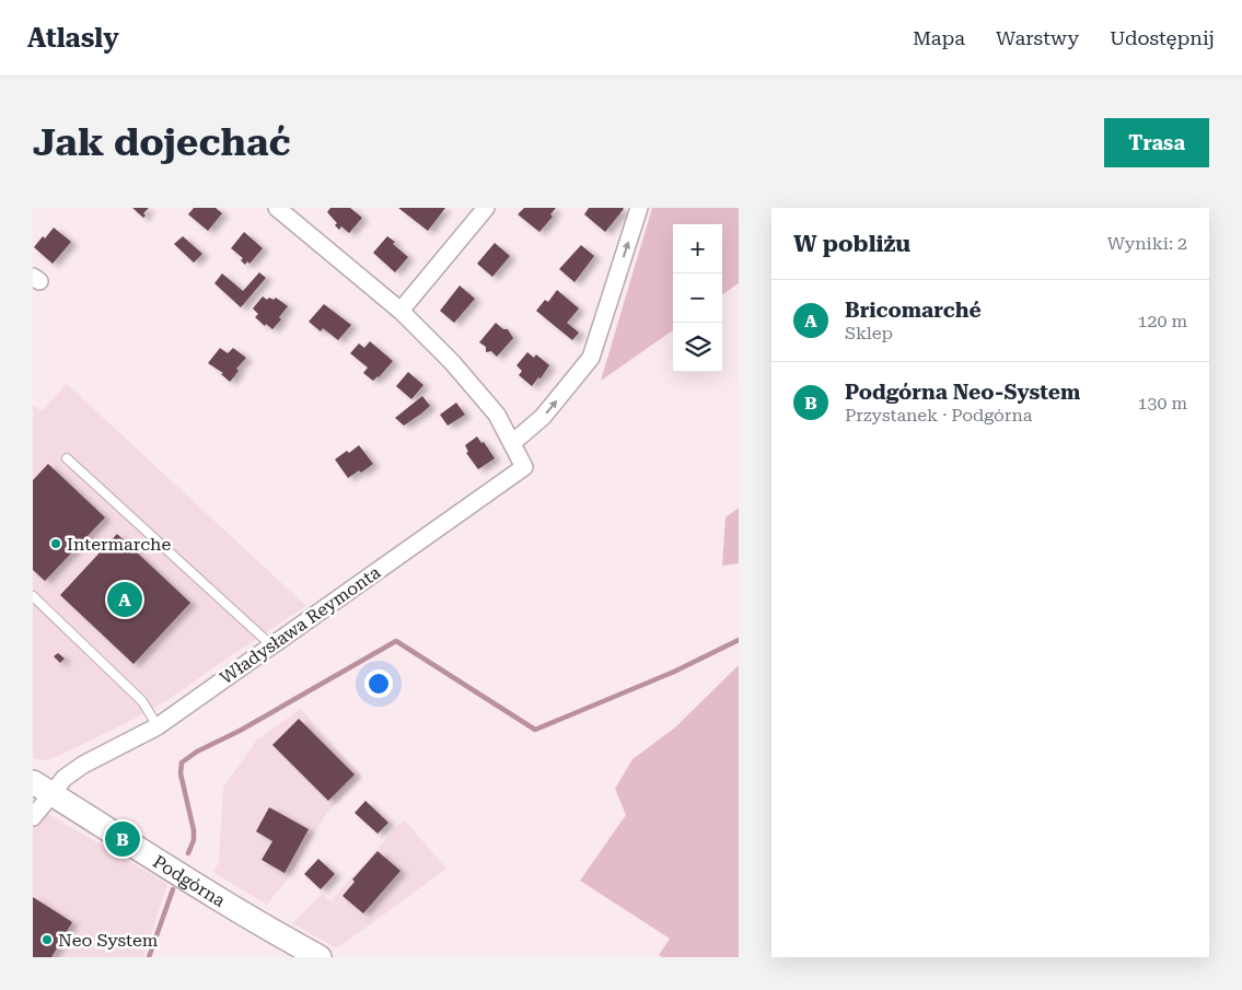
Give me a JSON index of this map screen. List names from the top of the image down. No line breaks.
{"streets":{"main road":["Podgórna"],"street":["Władysława Reymonta"]},"crossings":[["Władysława Reymonta","Podgórna"]],"places":["Intermarche","Neo System"],"page":{"header":"Atlasly","nav":["Mapa","Warstwy","Udostępnij"],"buttons":"Trasa","title":"Jak dojechać","heading":["W pobliżu","Wyniki: 2"],"map_buttons":["+","−"],"list":[{"mark":"A","name":"Bricomarché","note":"Sklep","value":"120 m"},{"mark":"B","name":"Podgórna Neo-System","note":"Przystanek · Podgórna","value":"130 m"}],"pins":["A","B"]}}
